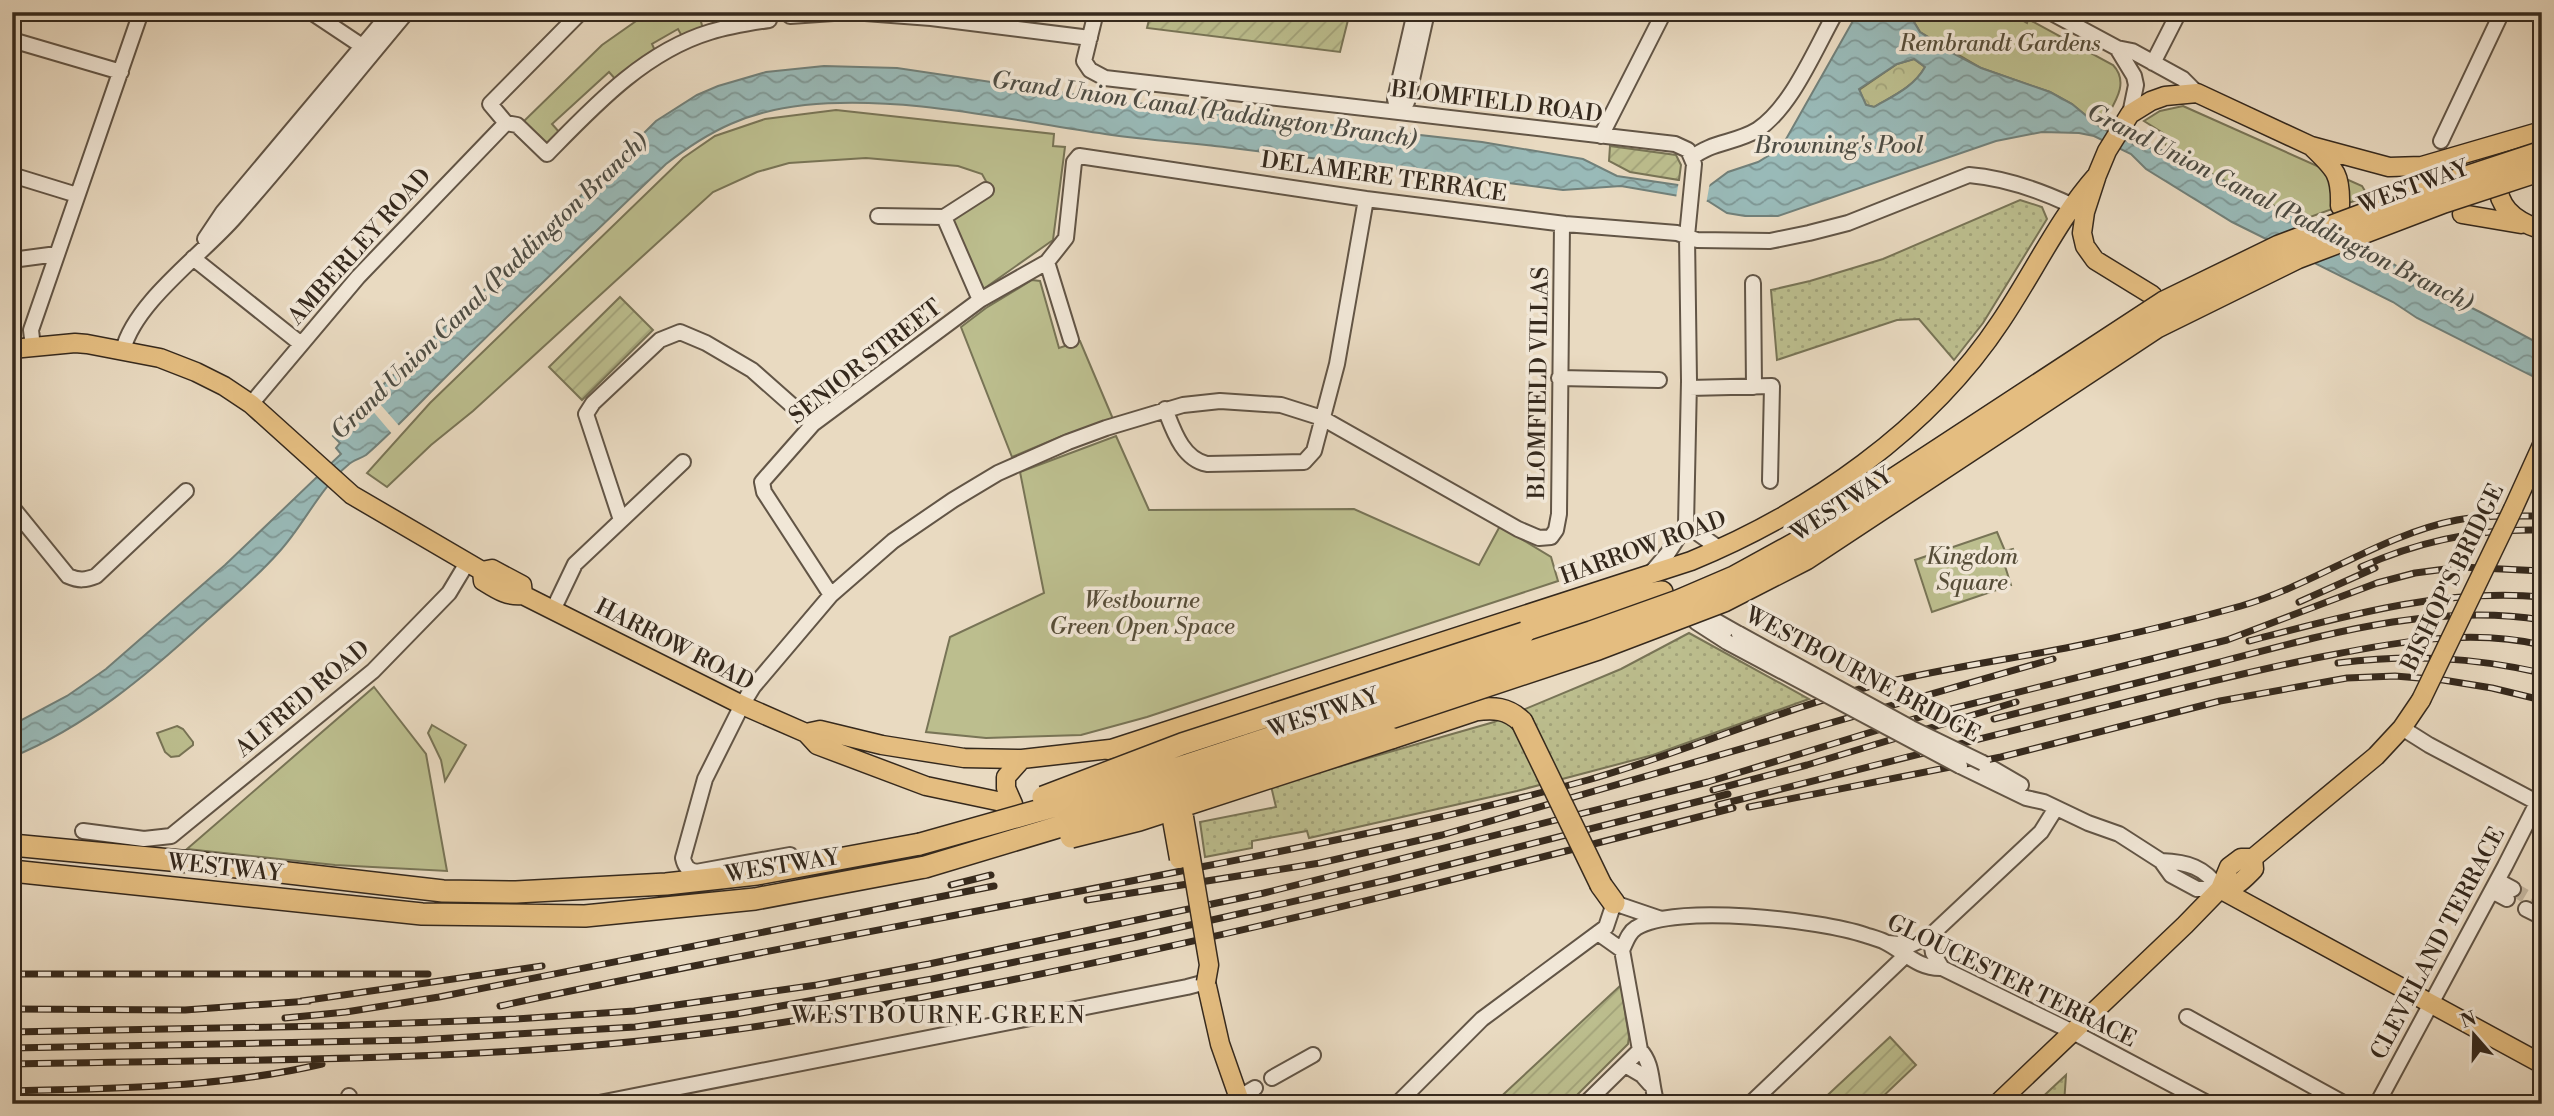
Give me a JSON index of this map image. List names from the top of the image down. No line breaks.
{"streets":{"highway":["WESTWAY"],"main road":["HARROW ROAD","BISHOP'S BRIDGE"],"street":["BLOMFIELD ROAD","DELAMERE TERRACE","AMBERLEY ROAD","SENIOR STREET","BLOMFIELD VILLAS","WESTBOURNE BRIDGE","ALFRED ROAD","CLEVELAND TERRACE","GLOUCESTER TERRACE"]},"crossings":[["DELAMERE TERRACE","SENIOR STREET"],["DELAMERE TERRACE","BLOMFIELD VILLAS"],["DELAMERE TERRACE","HARROW ROAD"],["AMBERLEY ROAD","HARROW ROAD"],["HARROW ROAD","ALFRED ROAD"],["BISHOP'S BRIDGE","GLOUCESTER TERRACE"]],"districts":["WESTBOURNE GREEN"],"water":["Grand Union Canal (Paddington Branch)","Browning's Pool"],"parks":["Rembrandt Gardens","Kingdom Square","Westbourne Green Open Space"],"north":"top"}
